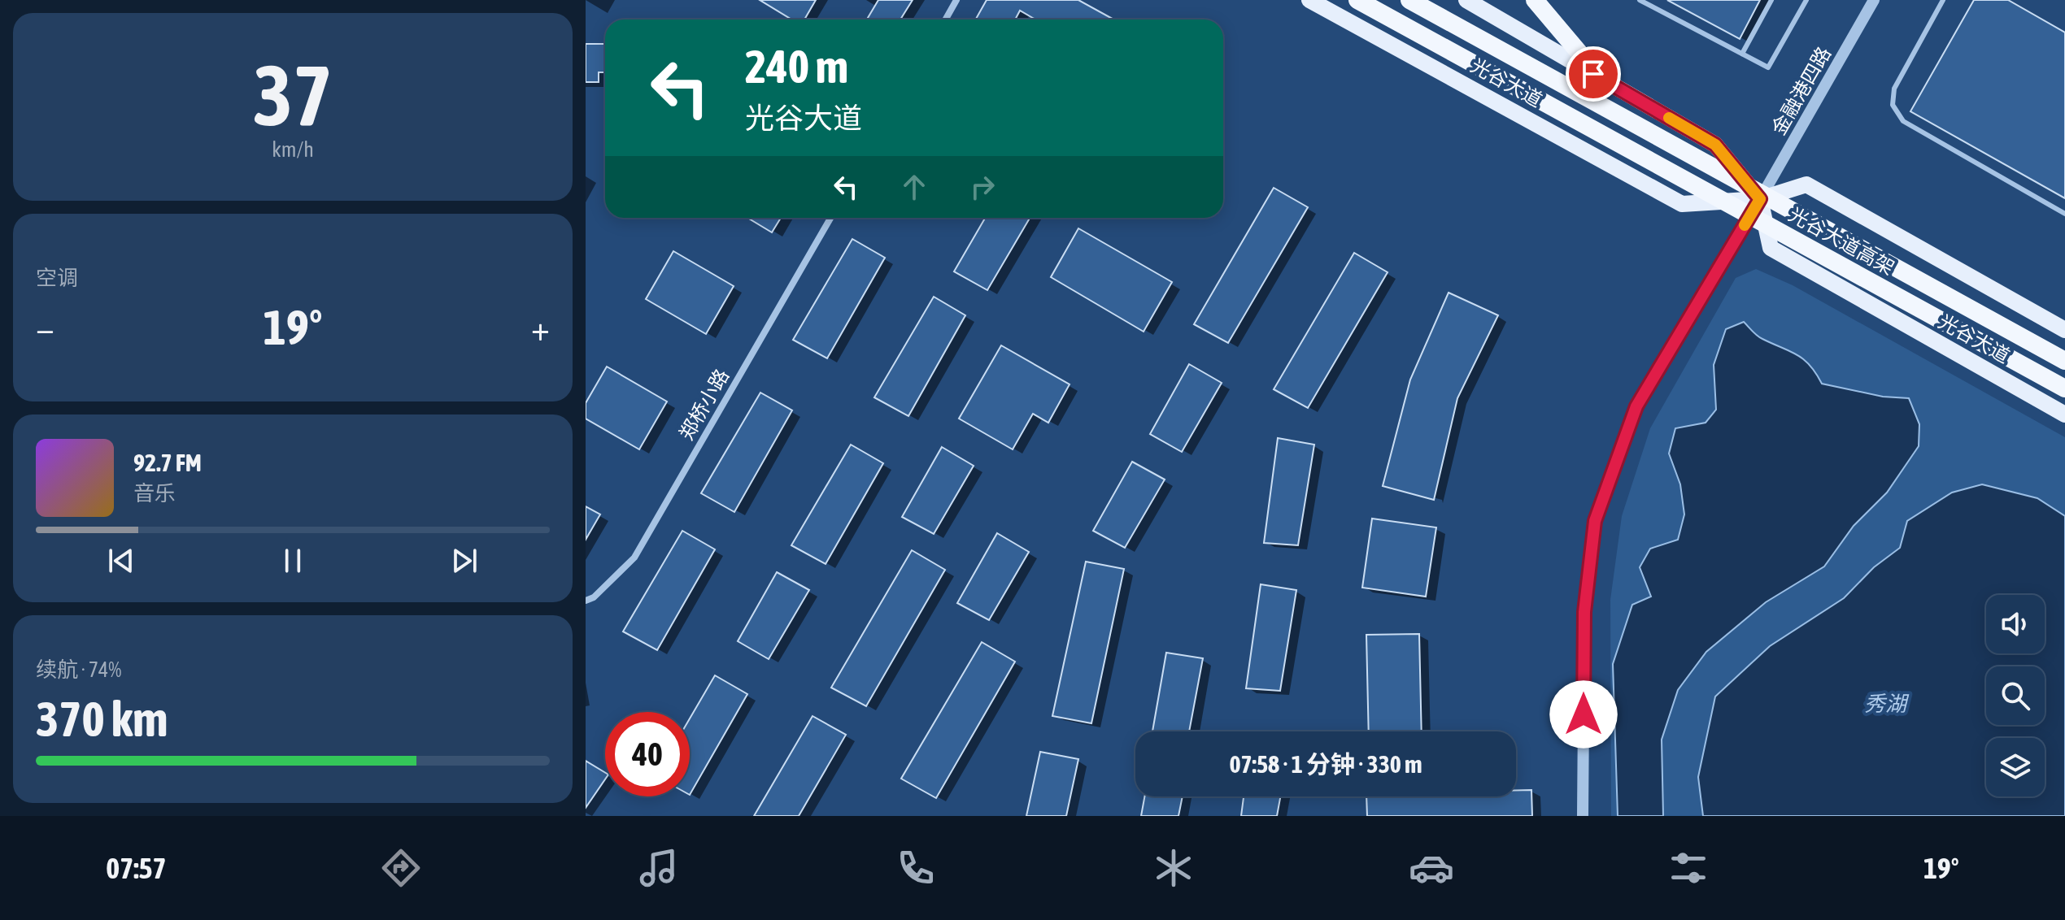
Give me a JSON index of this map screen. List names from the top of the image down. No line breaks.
{"streets":{"highway":["光谷大道高架"],"main road":["光谷大道"],"street":["金融港四路","郑桥小路"]},"crossings":[["光谷大道","金融港四路"]],"water":["秀湖"],"page":{"tile":[["37","km/h"],"空调",["续航 · 74%","370 km"]],"turn":["240 m","光谷大道"],"heat":["−","19°","+"],"song":["92.7 FM","音乐"],"limit":"40","trip":"07:58 · 1 分钟 · 330 m","tabs":["07:57","19°"]}}
